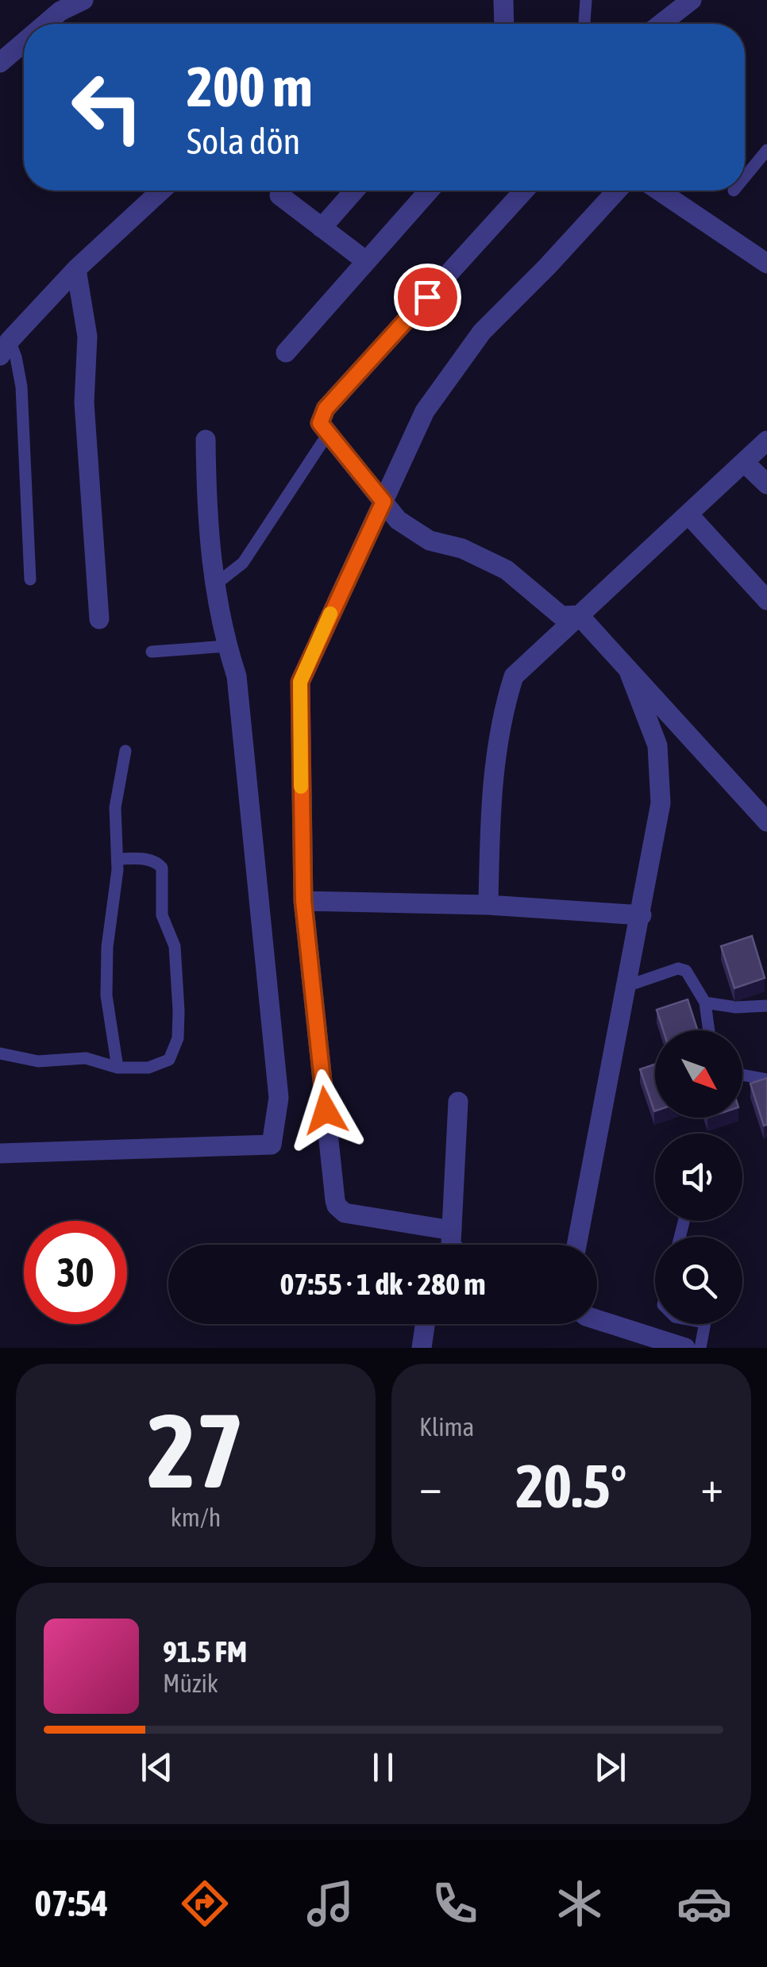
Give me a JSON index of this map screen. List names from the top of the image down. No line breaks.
{"north":"bottom right","page":{"turn":["200 m","Sola dön"],"limit":"30","trip":"07:55 · 1 dk · 280 m","tile":[["27","km/h"],"Klima"],"heat":["−","20.5°","+"],"song":["91.5 FM","Müzik"],"tabs":"07:54"}}
